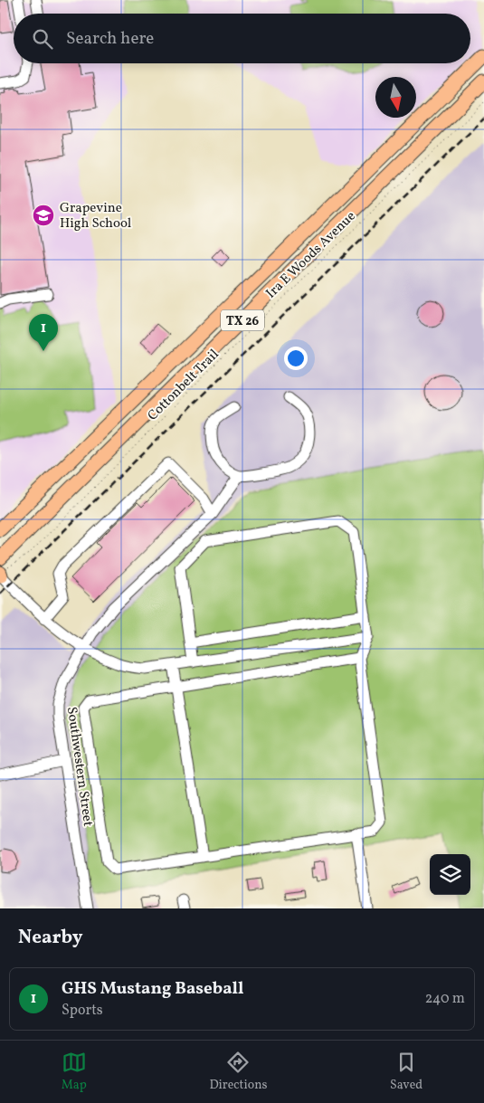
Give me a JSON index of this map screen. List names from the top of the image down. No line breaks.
{"streets":{"main road":["Ira E Woods Avenue","TX 26"],"street":["Southwestern Street"],"path":["Cottonbelt Trail"]},"crossings":[["Ira E Woods Avenue","Cottonbelt Trail"]],"places":{"school or university":["Grapevine High School"]},"north":"bottom","page":{"search":"Search here","pins":"1","heading":"Nearby","list":[{"mark":"1","name":"GHS Mustang Baseball","note":"Sports","value":"240 m"}],"nav":["Map","Directions","Saved"]}}
